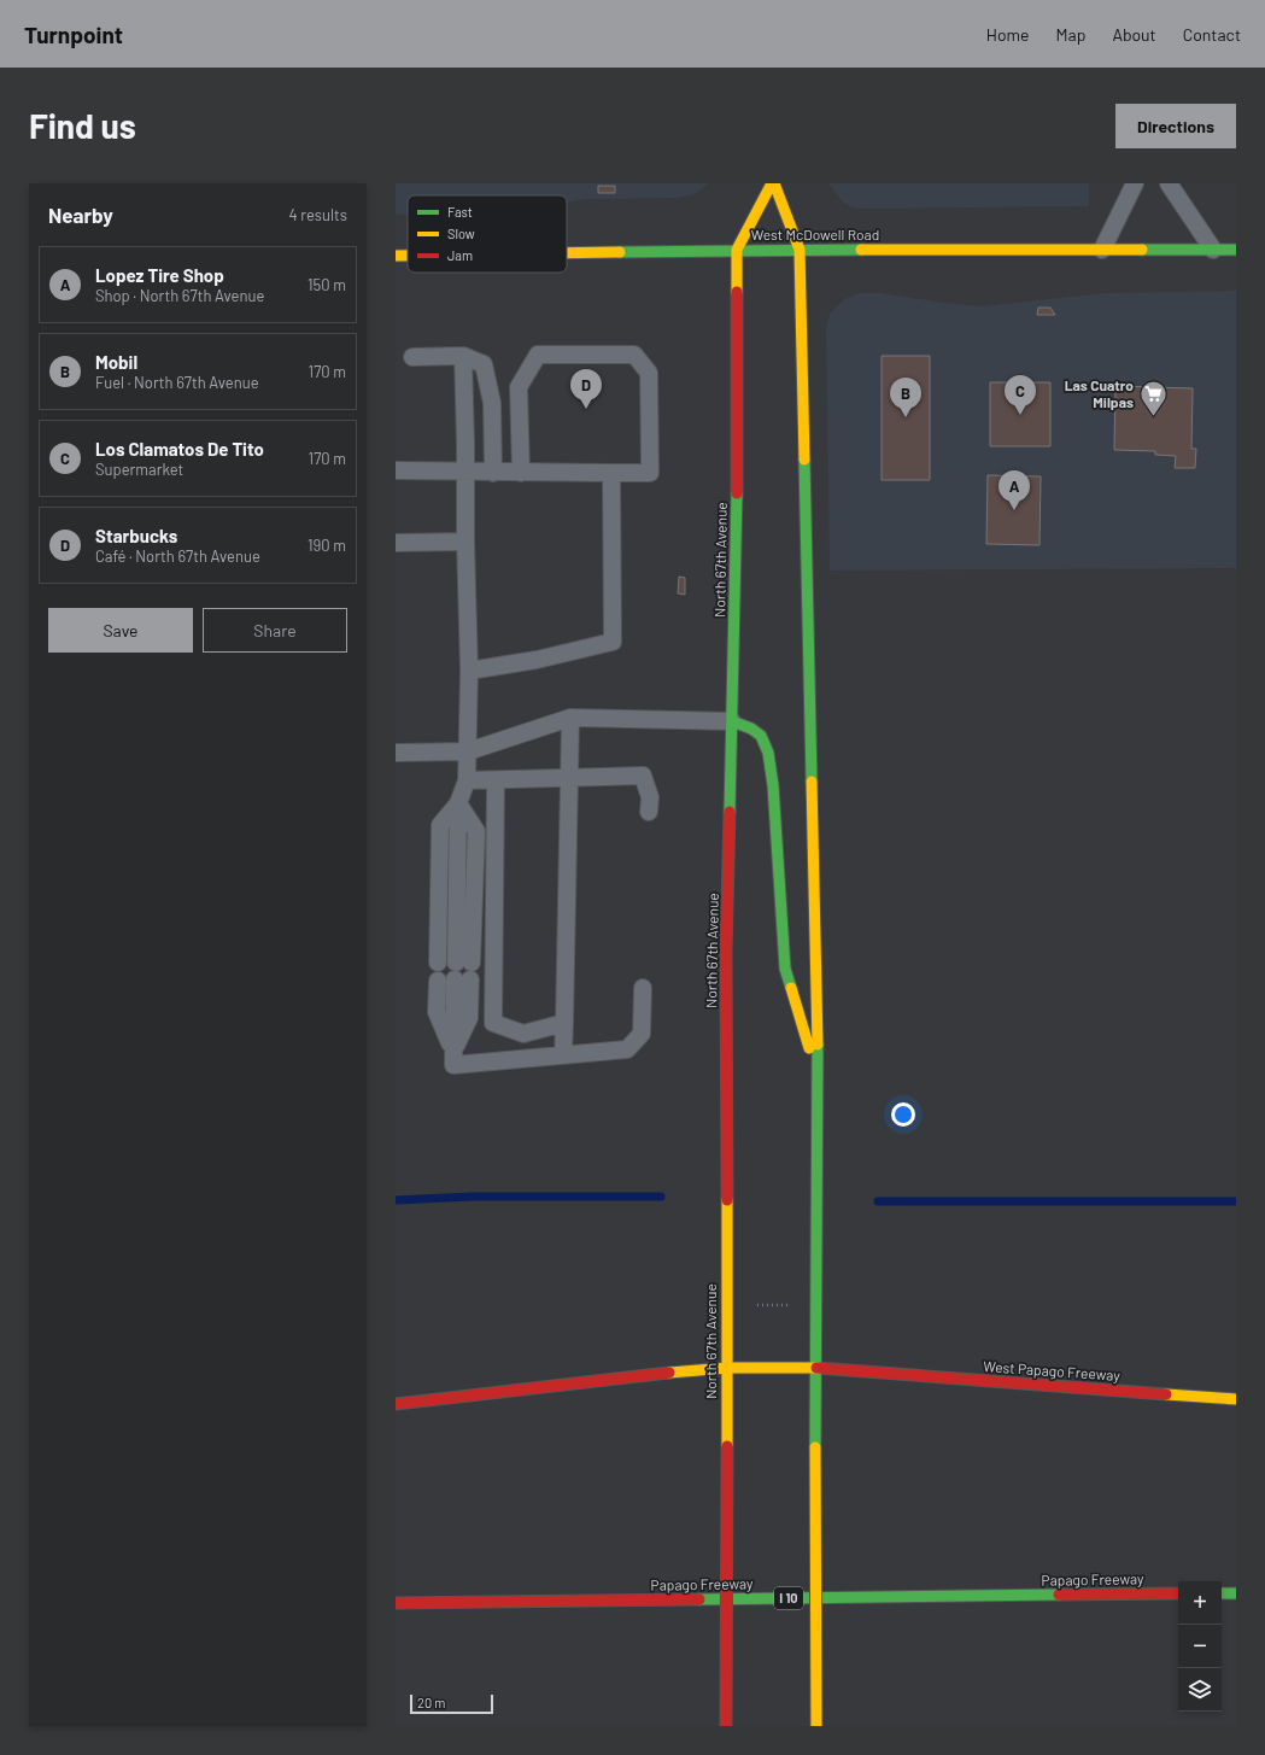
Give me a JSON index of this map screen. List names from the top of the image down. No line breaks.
{"streets":{"main road":["West McDowell Road","North 67th Avenue","West Papago Freeway","Papago Freeway","I 10"]},"crossings":[["West McDowell Road","North 67th Avenue"],["North 67th Avenue","West Papago Freeway"]],"places":{"supermarket":["Las Cuatro Milpas"]},"legend":["Fast","Slow","Jam"],"scale_bar":"20 m","page":{"header":"Turnpoint","nav":["Home","Map","About","Contact"],"buttons":["Directions",["Save","Share"]],"title":"Find us","heading":["Nearby","4 results"],"list":[{"mark":"A","name":"Lopez Tire Shop","note":"Shop · North 67th Avenue","value":"150 m"},{"mark":"B","name":"Mobil","note":"Fuel · North 67th Avenue","value":"170 m"},{"mark":"C","name":"Los Clamatos De Tito","note":"Supermarket","value":"170 m"},{"mark":"D","name":"Starbucks","note":"Café · North 67th Avenue","value":"190 m"}],"pins":["D","C","B","A"],"map_buttons":["+","−"],"scale":"20 m"}}
